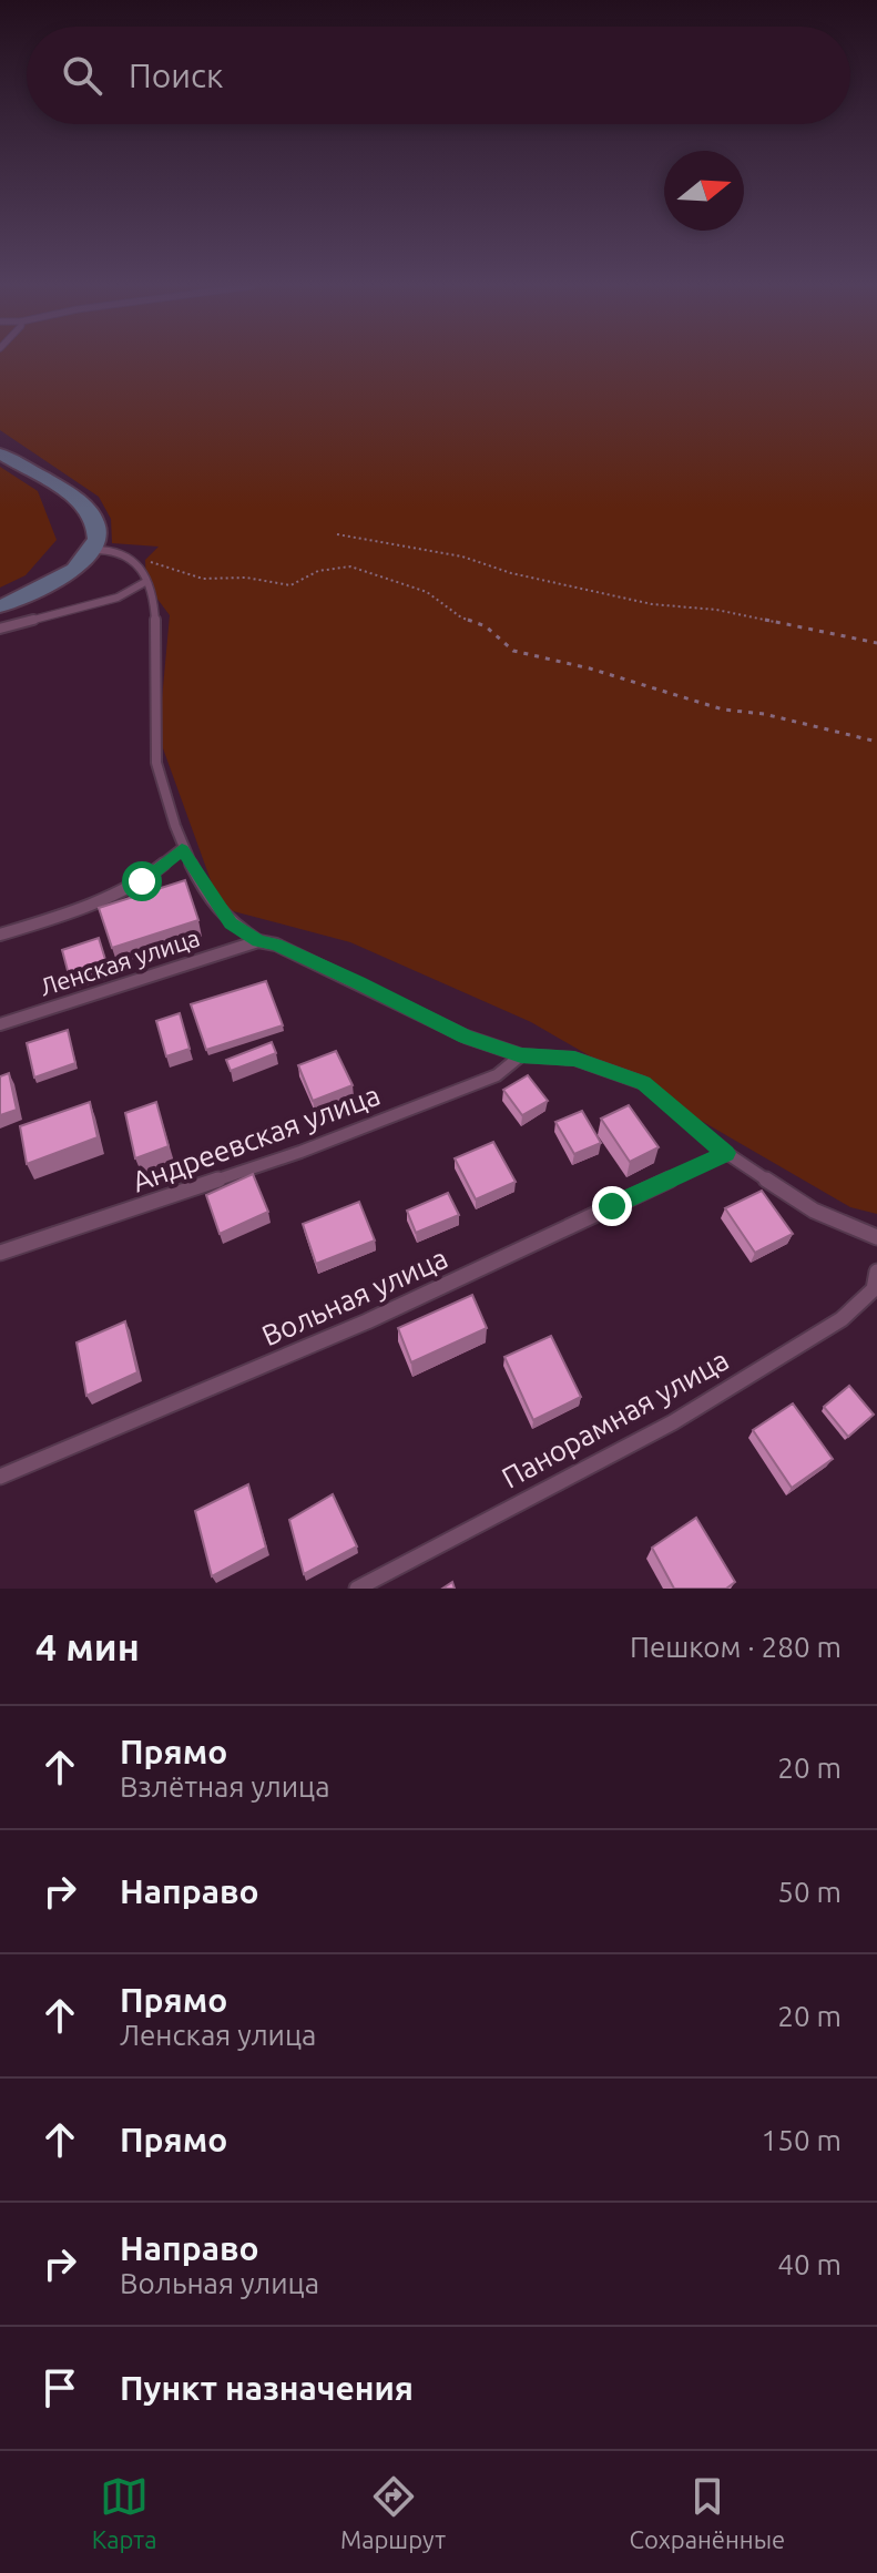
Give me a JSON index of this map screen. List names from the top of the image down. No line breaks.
{"streets":{"lane":["Ленская улица","Андреевская улица","Вольная улица","Панорамная улица"]},"north":"right","page":{"search":"Поиск","heading":["4 мин","Пешком · 280 m"],"list":[["Прямо","Взлётная улица","20 m"],["Направо","50 m"],["Прямо","Ленская улица","20 m"],["Прямо","150 m"],["Направо","Вольная улица","40 m"],"Пункт назначения"],"nav":["Карта","Маршрут","Сохранённые"]}}
